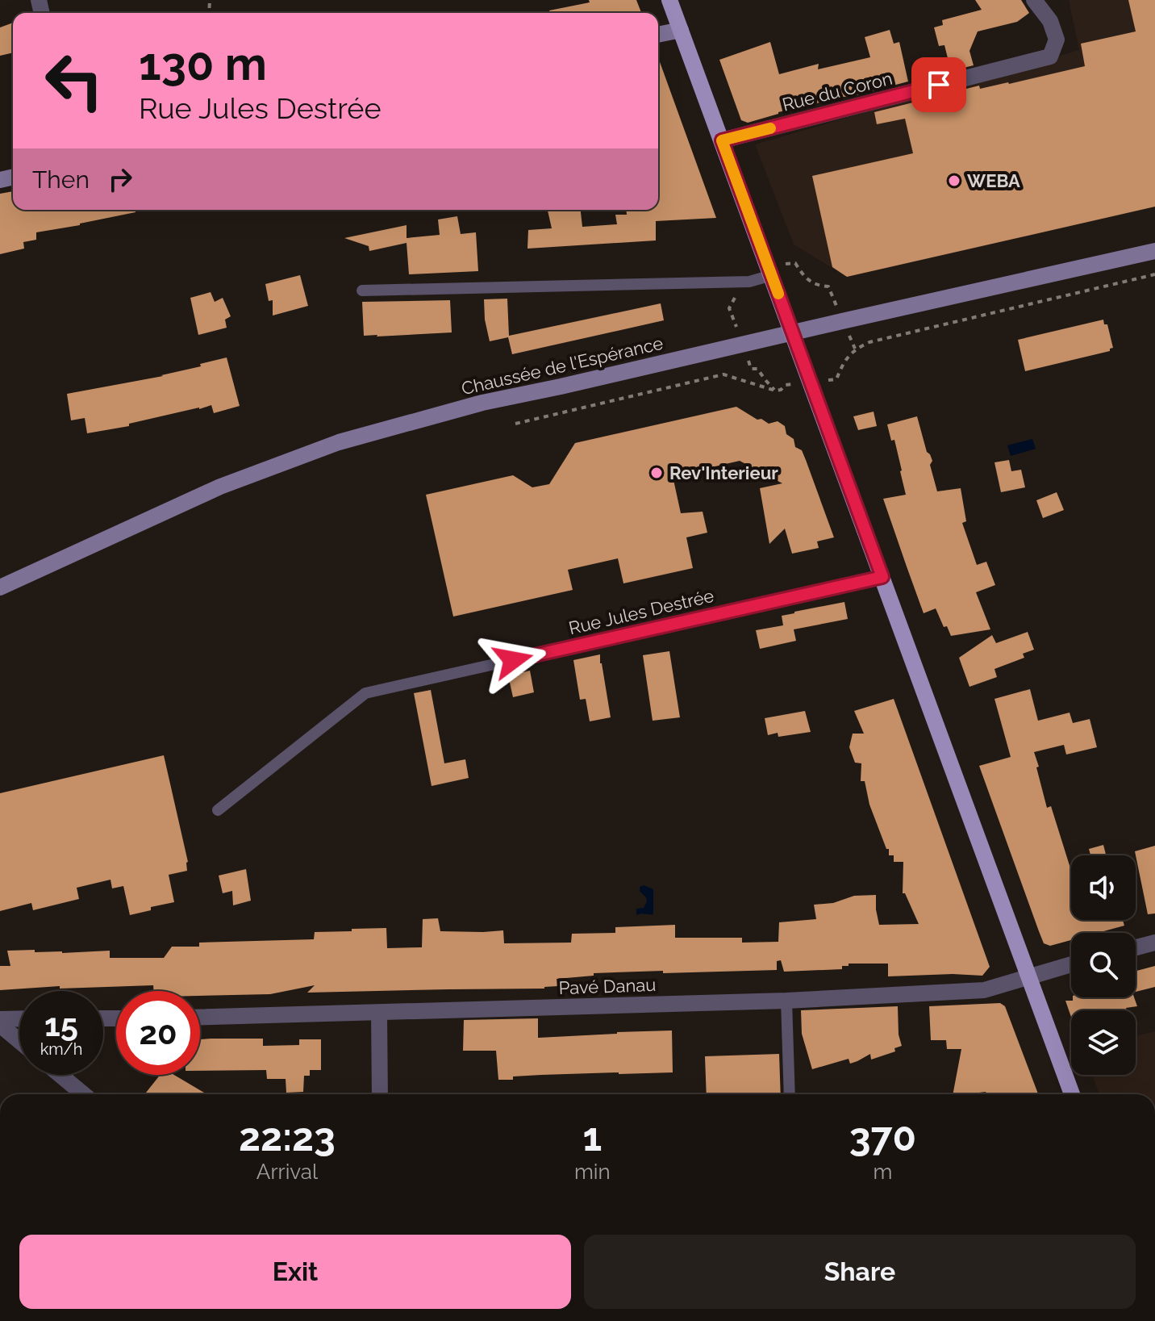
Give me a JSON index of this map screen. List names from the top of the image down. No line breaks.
{"streets":{"main road":["Chaussée de l'Espérance"],"street":["Rue du Coron","Pavé Danau"],"lane":["Rue Jules Destrée"]},"places":["WEBA","Rev'Interieur"],"page":{"turn":["130 m","Rue Jules Destrée"],"then":"Then","speed":"15 km/h","limit":"20","eta":["22:23","Arrival","1","min","370","m"],"buttons":["Exit","Share"]}}
